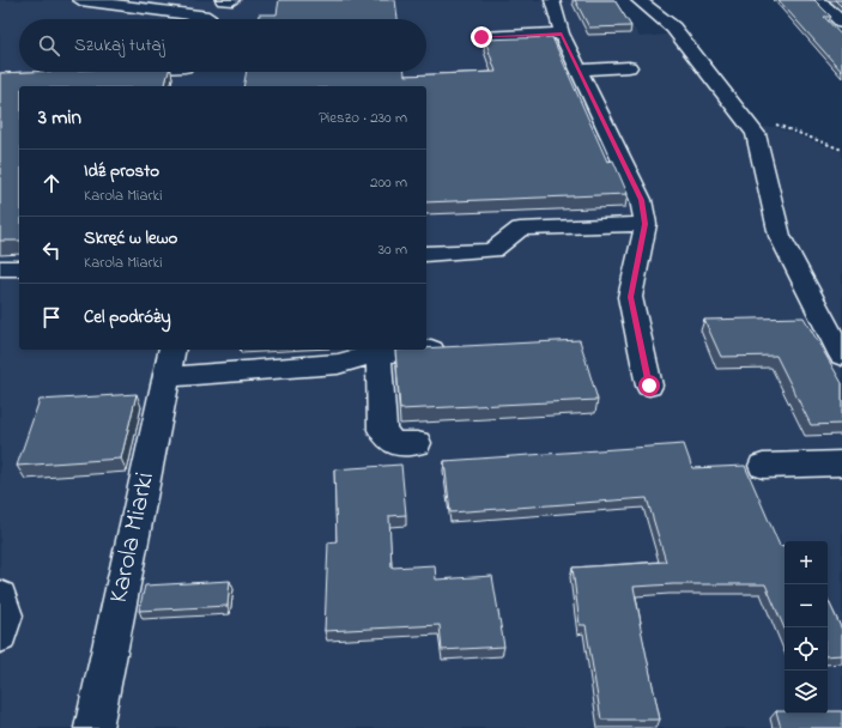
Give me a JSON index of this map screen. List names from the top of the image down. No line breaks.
{"streets":{"street":["Karola Miarki"]},"page":{"search":"Szukaj tutaj","heading":["3 min","Pieszo · 230 m"],"list":[["Idź prosto","Karola Miarki","200 m"],["Skręć w lewo","Karola Miarki","30 m"],"Cel podróży"],"map_buttons":["+","−"]}}
